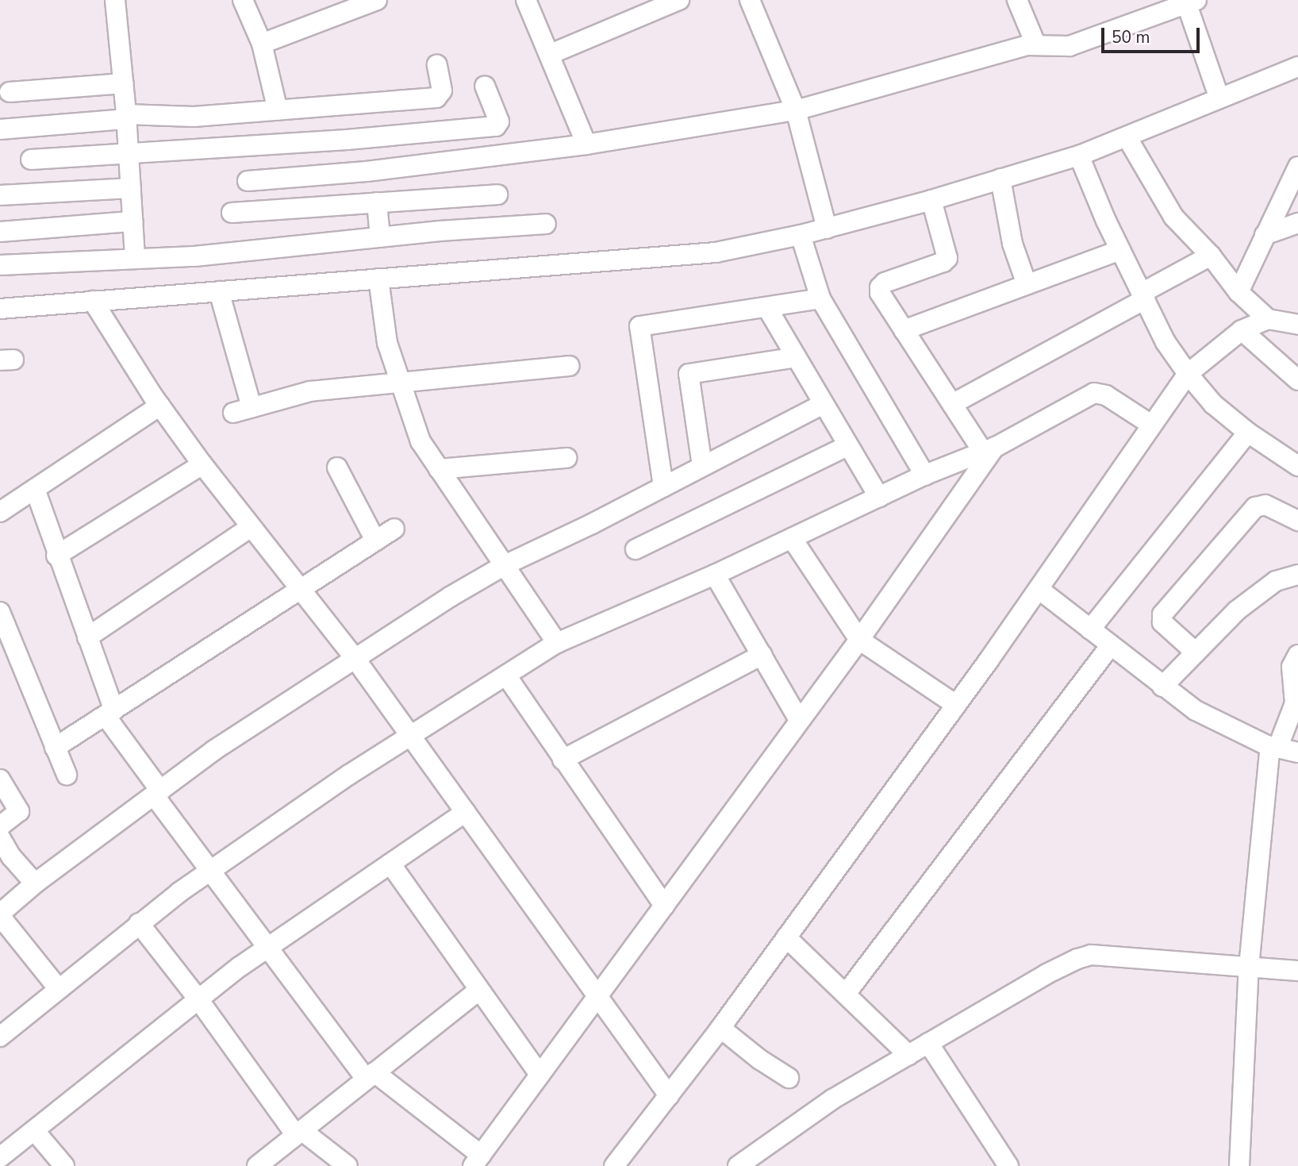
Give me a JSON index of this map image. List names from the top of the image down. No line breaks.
{"scale_bar":"50 m"}
